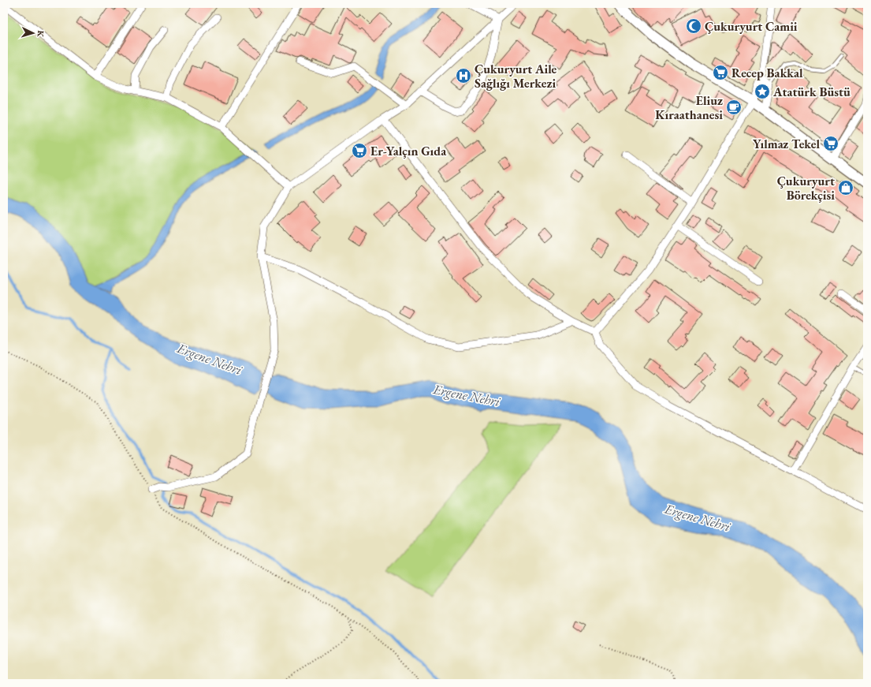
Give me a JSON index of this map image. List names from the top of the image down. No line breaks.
{"water":["Ergene Nehri"],"places":{"mosque":["Çukuryurt Camii"],"supermarket":["Recep Bakkal","Yılmaz Tekel","Er-Yalçın Gıda"],"hospital":["Çukuryurt Aile Sağlığı Merkezi"],"place":["Atatürk Büstü"],"cafe":["Eliuz Kıraathanesi"],"shop":["Çukuryurt Börekçisi"]},"north":"right"}
